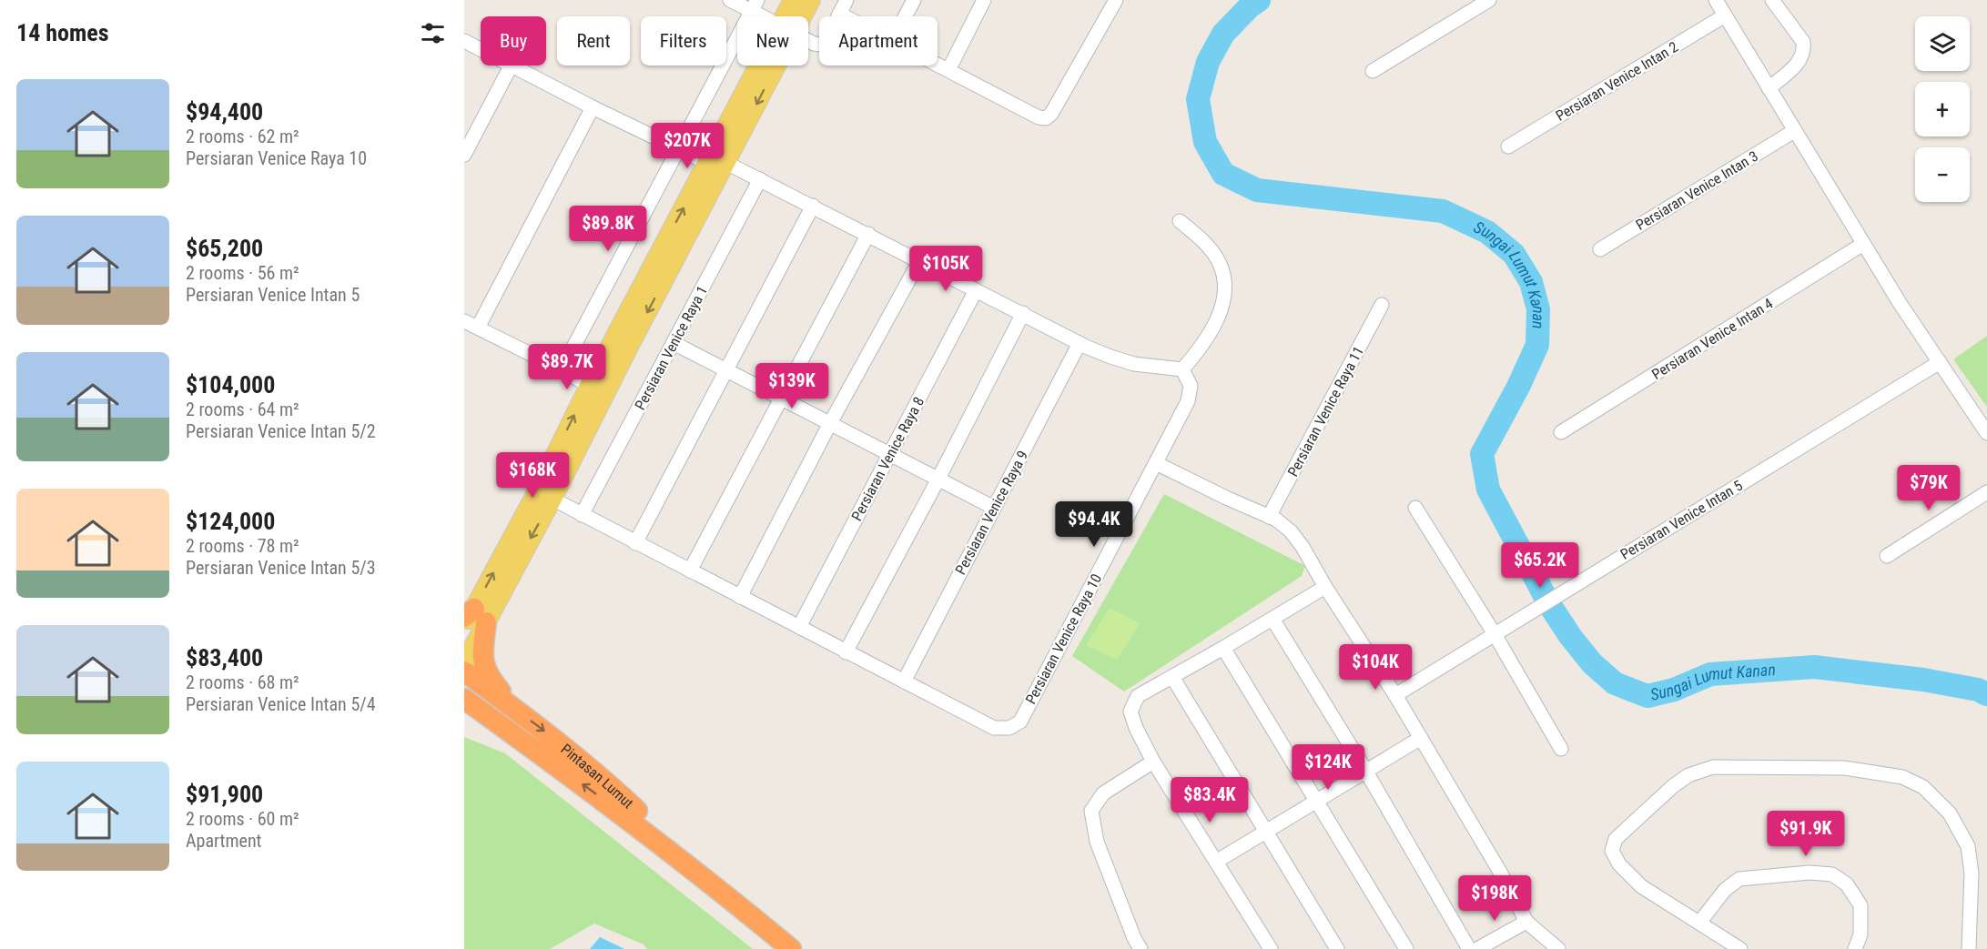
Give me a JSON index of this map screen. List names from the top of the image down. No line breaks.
{"streets":{"highway":["Pintasan Lumut"],"street":["Persiaran Venice Intan 2","Persiaran Venice Intan 3","Persiaran Venice Intan 4","Persiaran Venice Raya 1","Persiaran Venice Raya 11","Persiaran Venice Raya 8","Persiaran Venice Raya 9","Persiaran Venice Intan 5","Persiaran Venice Raya 10"]},"crossings":[["Persiaran Venice Raya 9","Persiaran Venice Raya 10"]],"water":["Sungai Lumut Kanan"],"page":{"heading":"14 homes","map_buttons":["+","−"],"chip":["Buy","Rent","Filters","New","Apartment"],"list":[{"name":"$94,400","note":"2 rooms · 62 m² · Persiaran Venice Raya 10"},{"name":"$65,200","note":"2 rooms · 56 m² · Persiaran Venice Intan 5"},{"name":"$104,000","note":"2 rooms · 64 m² · Persiaran Venice Intan 5/2"},{"name":"$124,000","note":"2 rooms · 78 m² · Persiaran Venice Intan 5/3"},{"name":"$83,400","note":"2 rooms · 68 m² · Persiaran Venice Intan 5/4"},{"name":"$91,900","note":"2 rooms · 60 m² · Apartment"}],"price":["$207K","$89.8K","$105K","$89.7K","$139K","$168K","$79K","$94.4K","$65.2K","$104K","$124K","$83.4K","$91.9K","$198K"]}}
